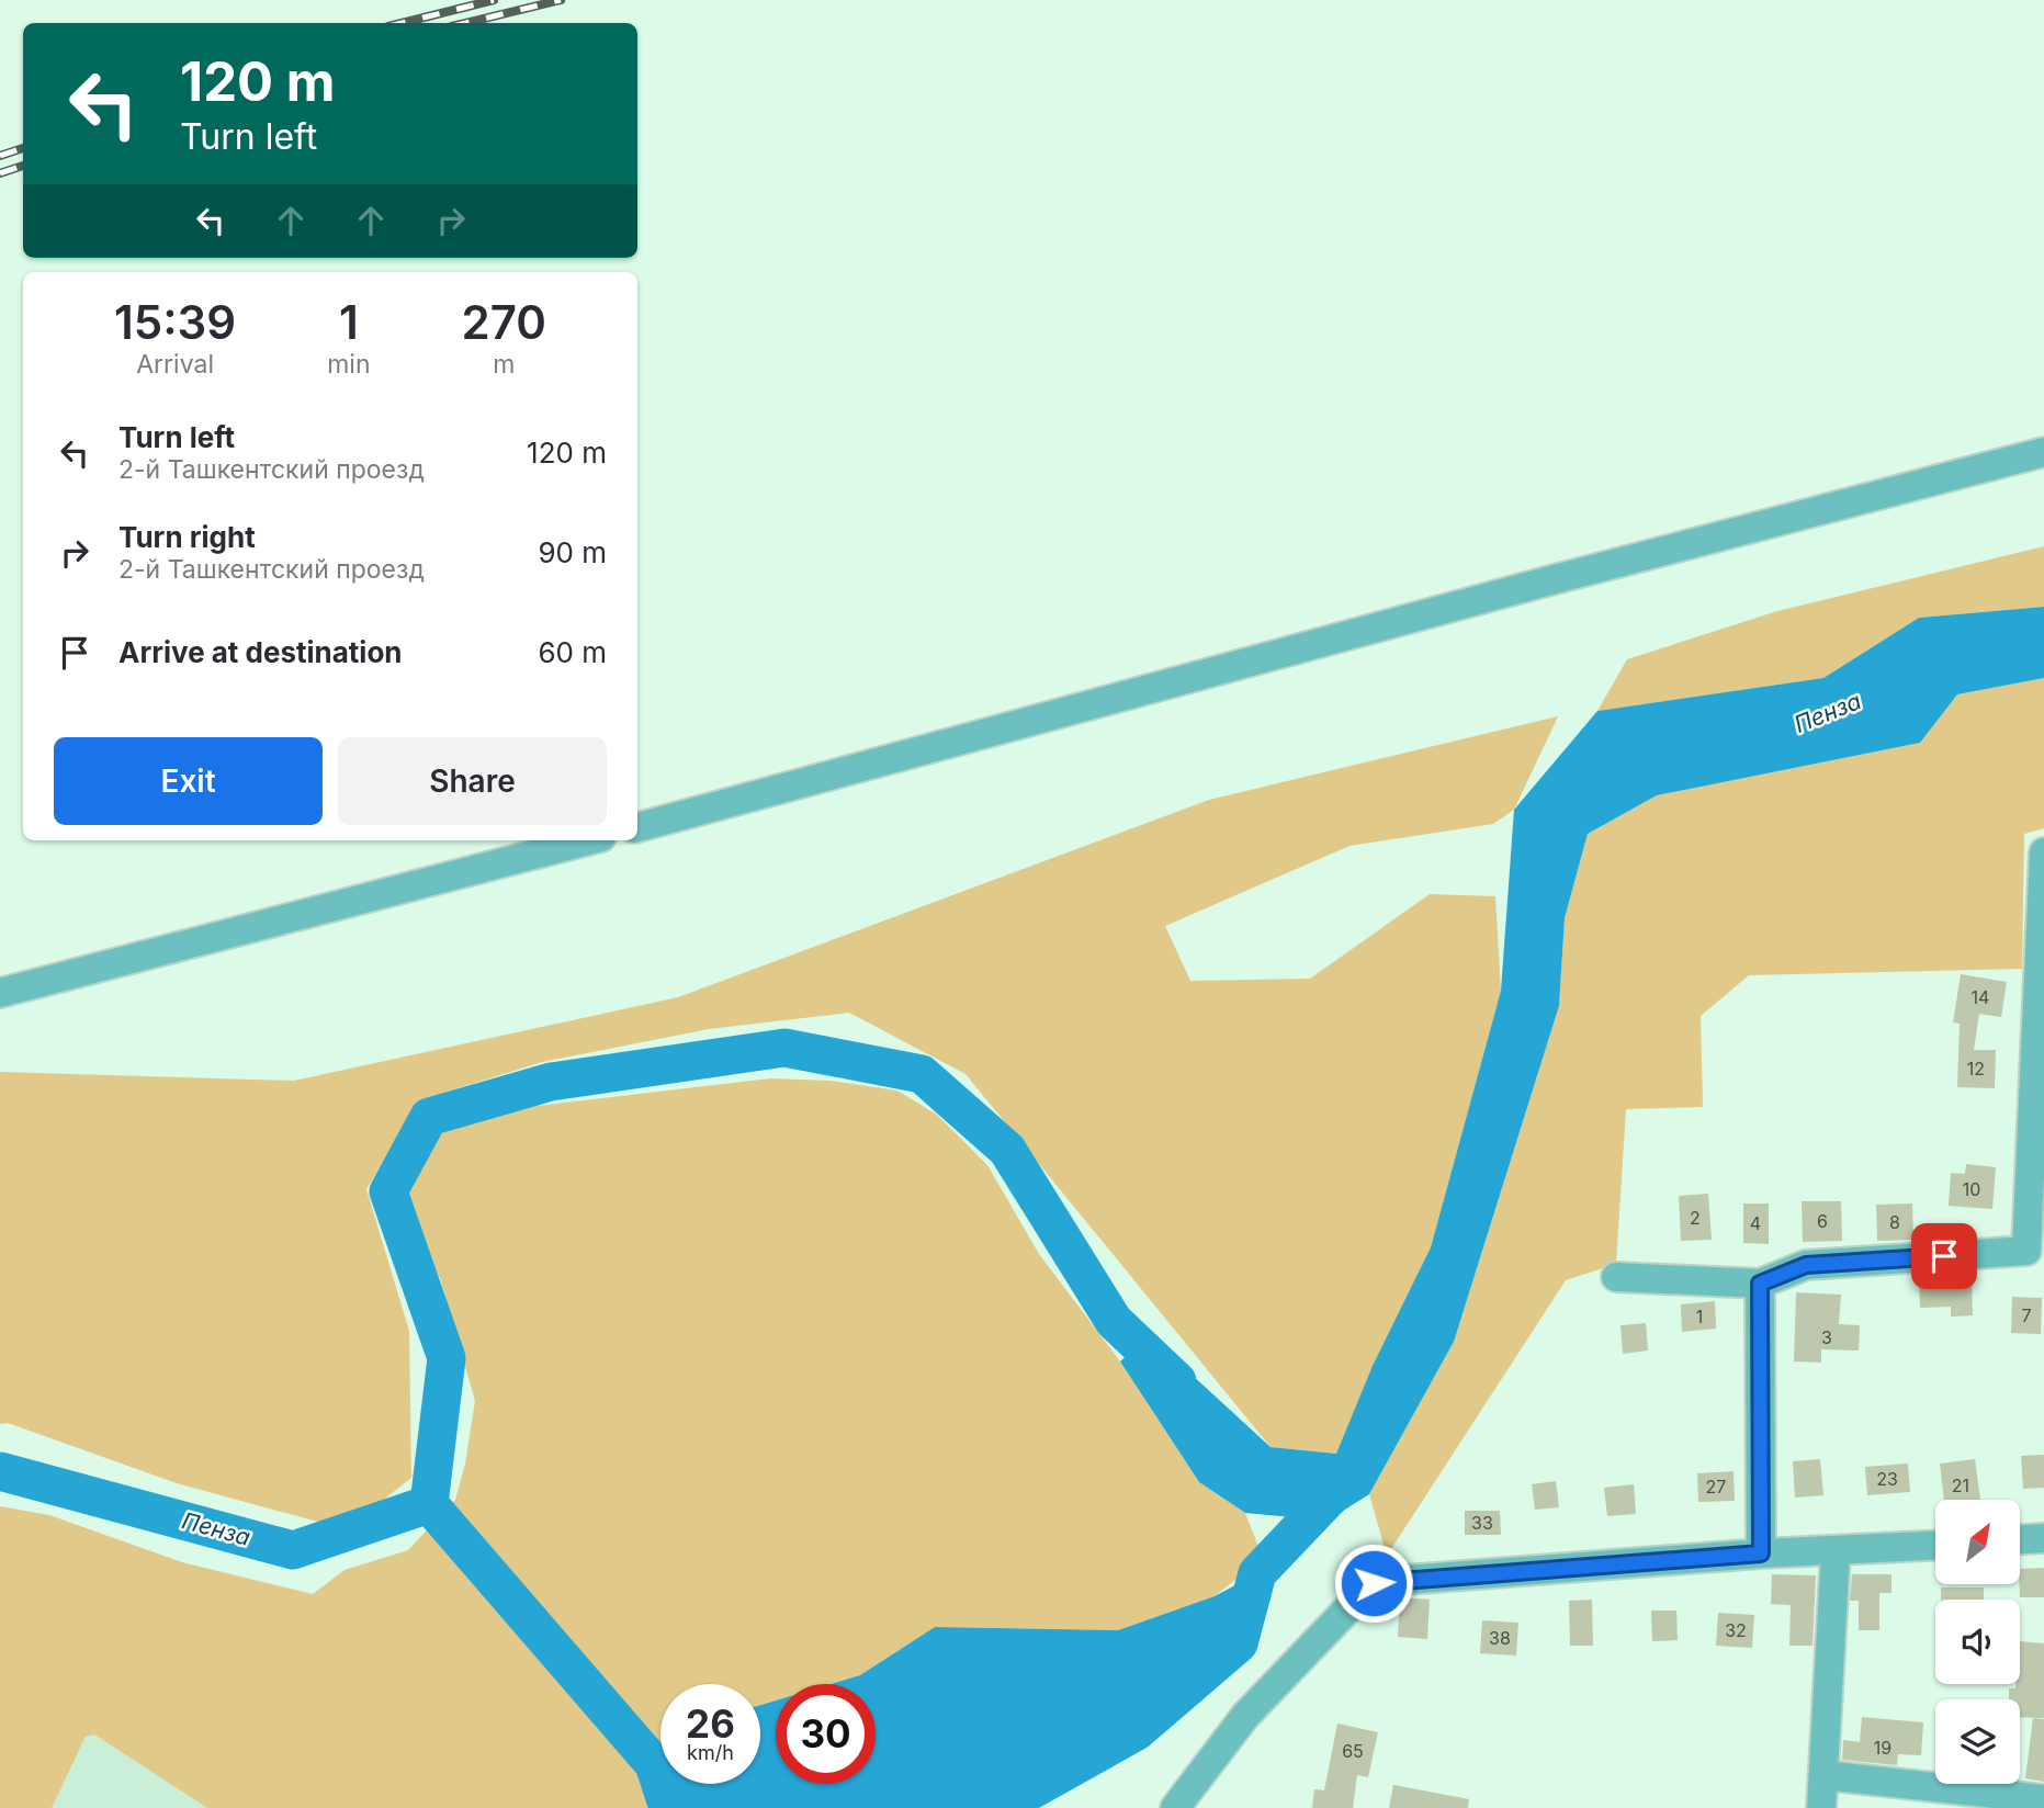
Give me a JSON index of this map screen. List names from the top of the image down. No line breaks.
{"water":["Пенза"],"house_numbers":["14","12","10","2","6","8","4","7","1","3","23","21","27","33","32","38","19","65"],"north":"top right","page":{"turn":["120 m","Turn left"],"eta":["15:39","Arrival","1","min","270","m"],"list":[{"name":"Turn left","note":"2-й Ташкентский проезд","value":"120 m"},{"name":"Turn right","note":"2-й Ташкентский проезд","value":"90 m"},{"name":"Arrive at destination","value":"60 m"}],"buttons":["Exit","Share"],"speed":"26 km/h","limit":"30"}}
